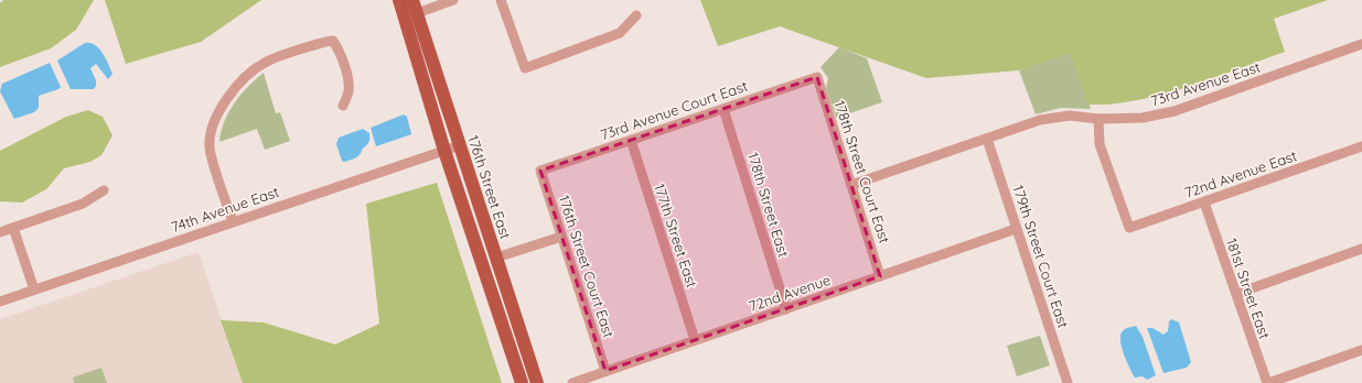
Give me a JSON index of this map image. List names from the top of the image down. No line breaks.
{"streets":{"main road":["176th Street East"],"street":["73rd Avenue East","73rd Avenue Court East","178th Street Court East","72nd Avenue East","178th Street East","74th Avenue East","177th Street East","179th Street Court East","176th Street Court East","181st Street East","72nd Avenue"]},"crossings":[["73rd Avenue East","178th Street Court East"],["73rd Avenue East","72nd Avenue East"],["73rd Avenue East","179th Street Court East"],["73rd Avenue Court East","178th Street Court East"],["73rd Avenue Court East","178th Street East"],["73rd Avenue Court East","177th Street East"],["73rd Avenue Court East","176th Street Court East"],["178th Street Court East","72nd Avenue"],["72nd Avenue East","181st Street East"],["176th Street East","74th Avenue East"],["178th Street East","72nd Avenue"],["177th Street East","72nd Avenue"],["179th Street Court East","72nd Avenue"],["176th Street Court East","72nd Avenue"]]}
